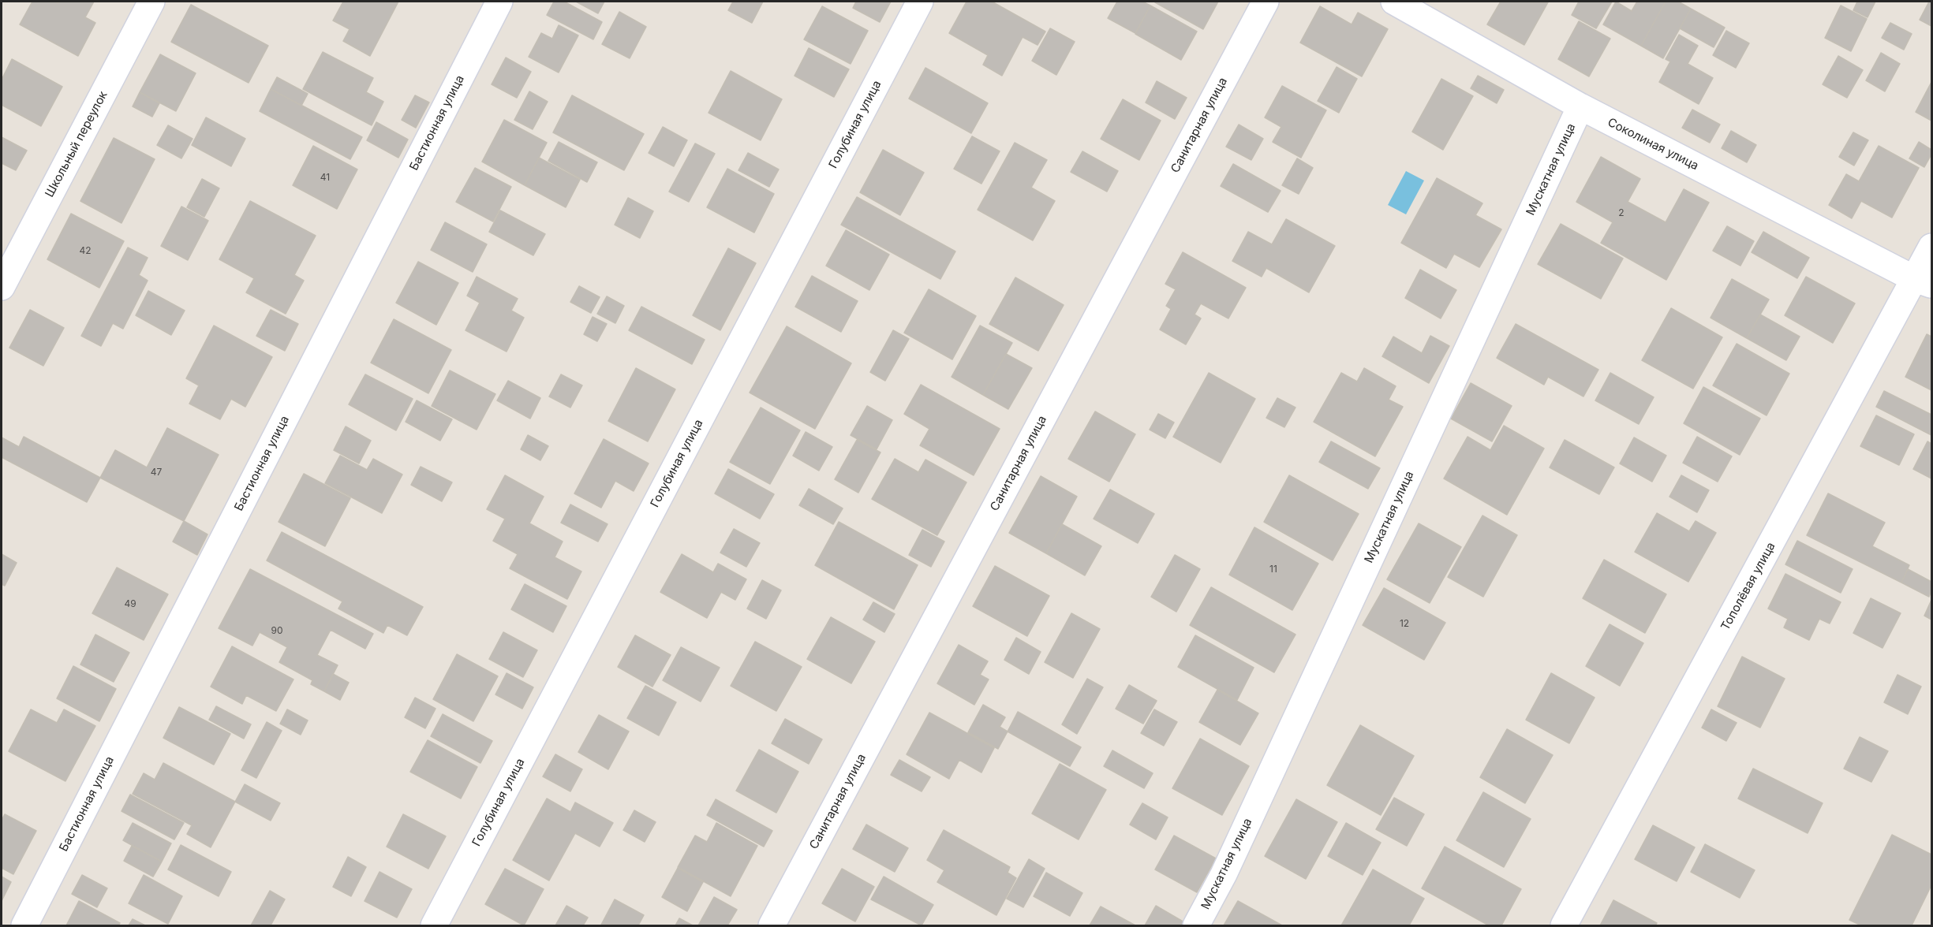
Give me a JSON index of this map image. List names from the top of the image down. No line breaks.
{"streets":{"street":["Бастионная улица","Голубиная улица","Санитарная улица","Школьный переулок","Соколиная улица","Мускатная улица","Тополёвая улица"]},"crossings":[["Соколиная улица","Мускатная улица"],["Соколиная улица","Тополёвая улица"]],"house_numbers":["41","2","42","47","11","49","12","90"]}
